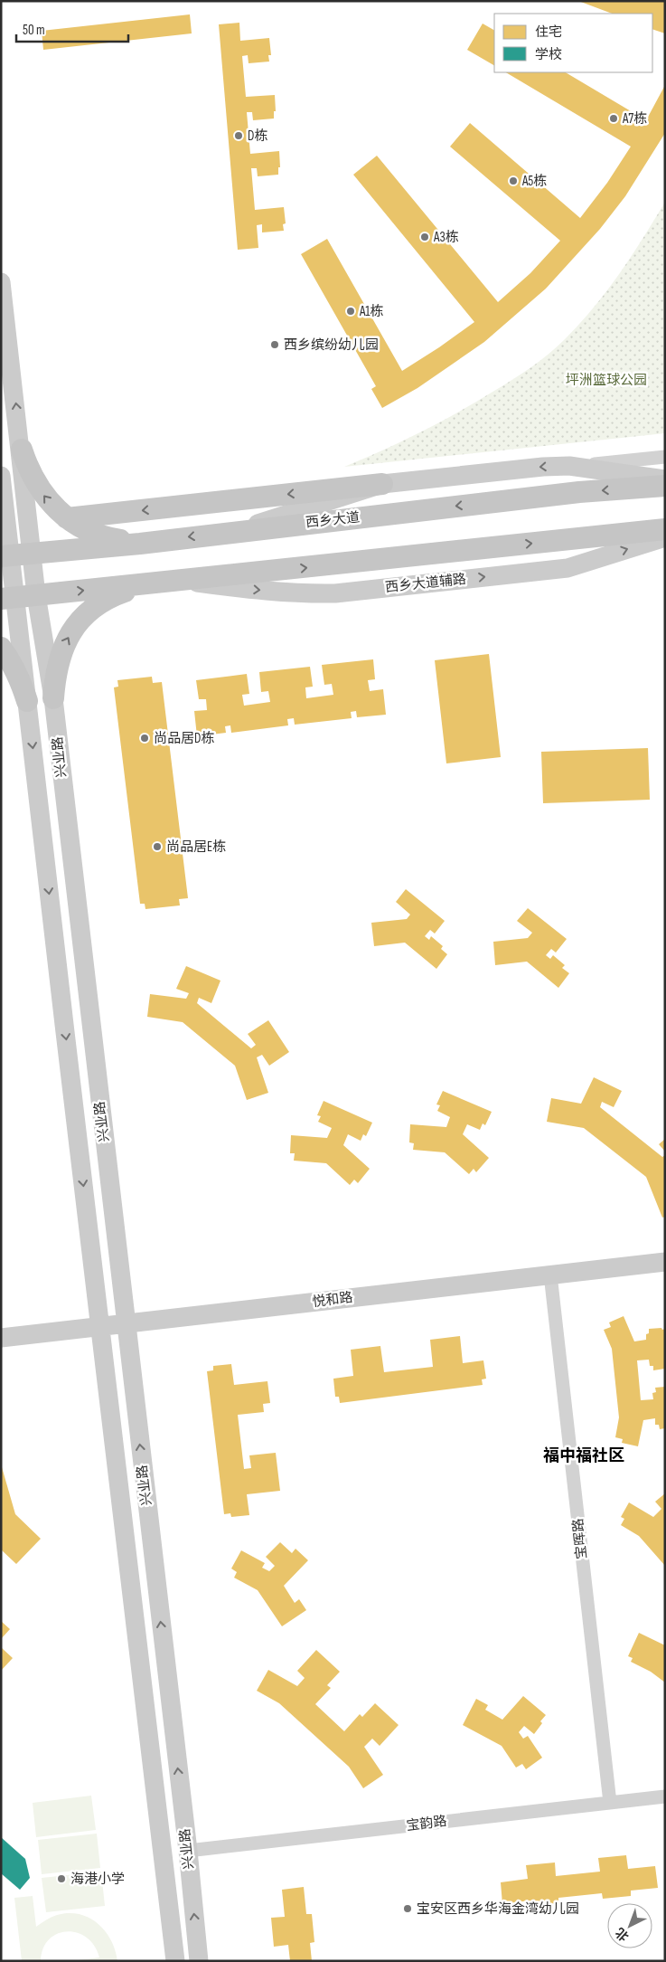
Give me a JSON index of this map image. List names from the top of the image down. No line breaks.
{"streets":{"main road":["西乡大道","西乡大道辅路","兴业路","悦和路"],"street":["宝晖路","宝韵路"]},"crossings":[["西乡大道","兴业路"],["兴业路","悦和路"],["兴业路","宝韵路"],["悦和路","宝晖路"],["宝晖路","宝韵路"]],"districts":["福中福社区"],"parks":["坪洲篮球公园"],"places":["A7栋","D栋","A5栋","A3栋","A1栋","西乡缤纷幼儿园","尚品居D栋","尚品居E栋","海港小学","宝安区西乡华海金湾幼儿园"],"legend":["住宅","学校"],"scale_bar":"50 m","north":"bottom left"}
